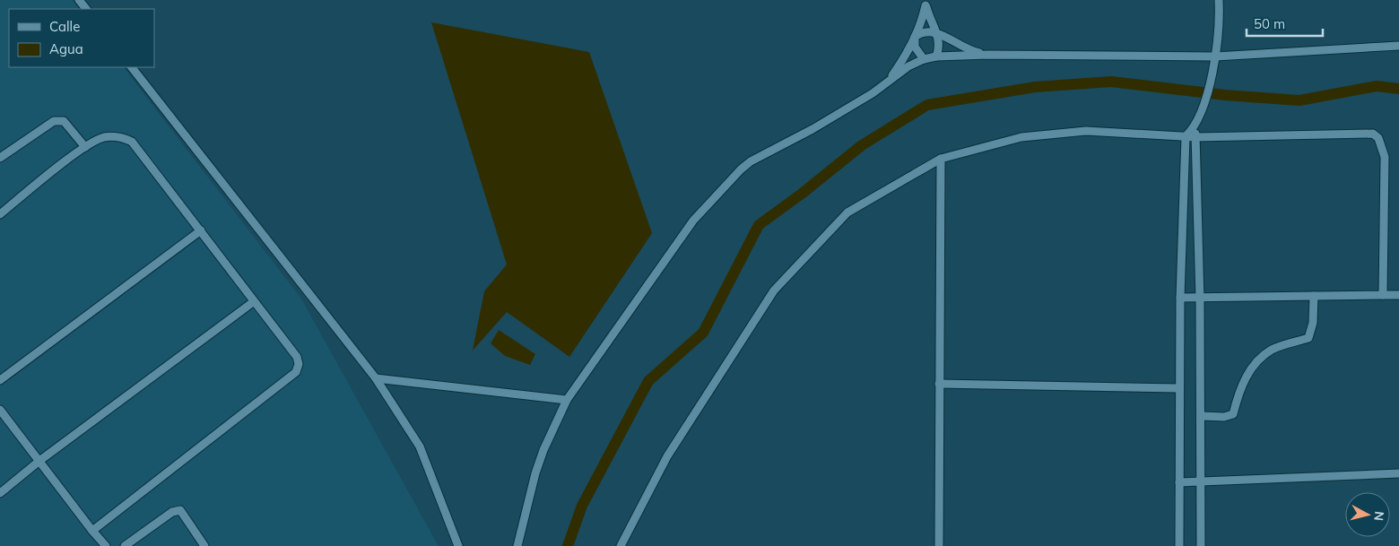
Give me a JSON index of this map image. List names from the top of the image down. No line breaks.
{"legend":["Calle","Agua"],"scale_bar":"50 m","north":"right"}
